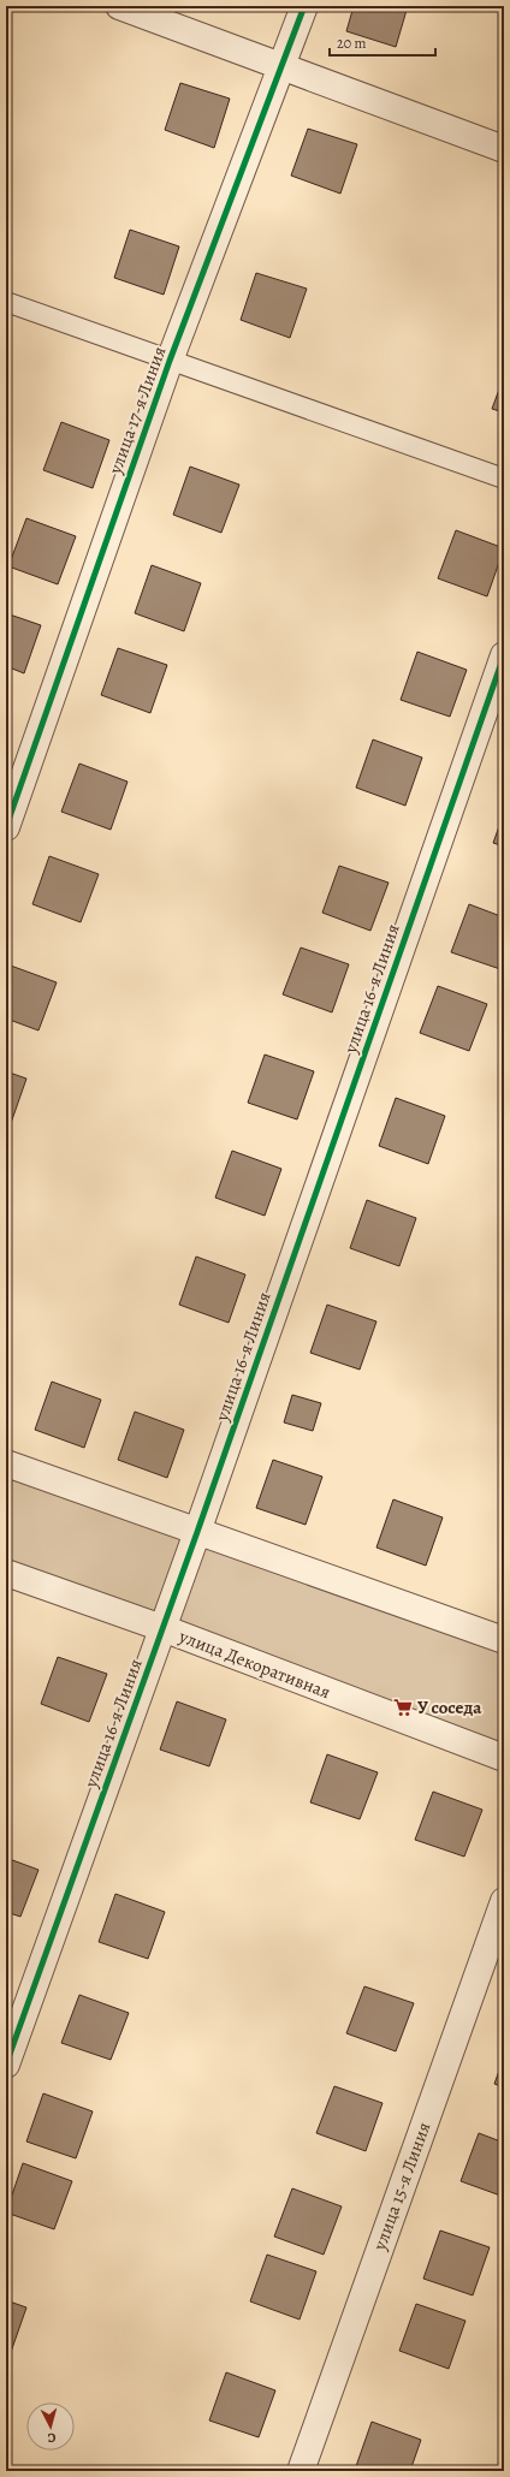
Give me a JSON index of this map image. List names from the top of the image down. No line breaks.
{"streets":{"street":["улица 17-я Линия","улица 16-я Линия","улица Декоративная","улица 15-я Линия"]},"crossings":[["улица 16-я Линия","улица Декоративная"]],"places":{"supermarket":["У соседа"]},"scale_bar":"20 m","north":"bottom"}
